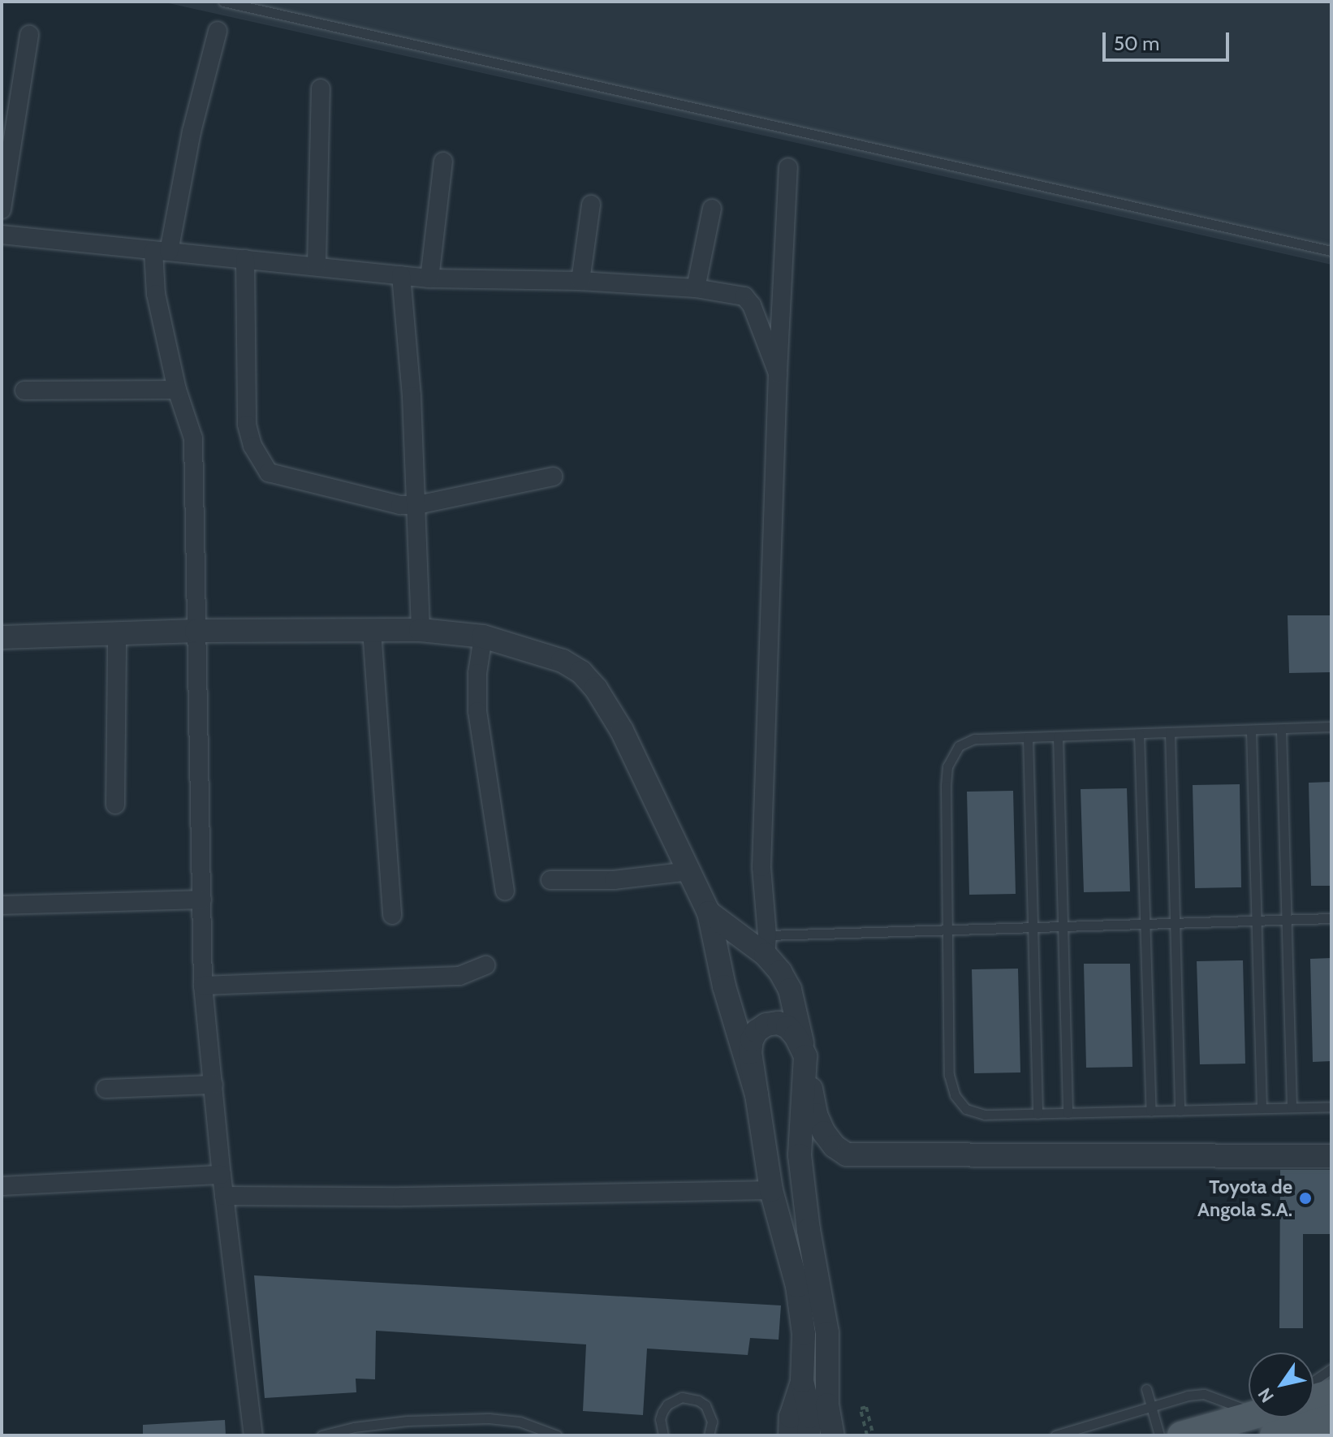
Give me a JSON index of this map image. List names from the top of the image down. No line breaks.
{"places":["Toyota de Angola S.A."],"scale_bar":"50 m","north":"bottom left"}
